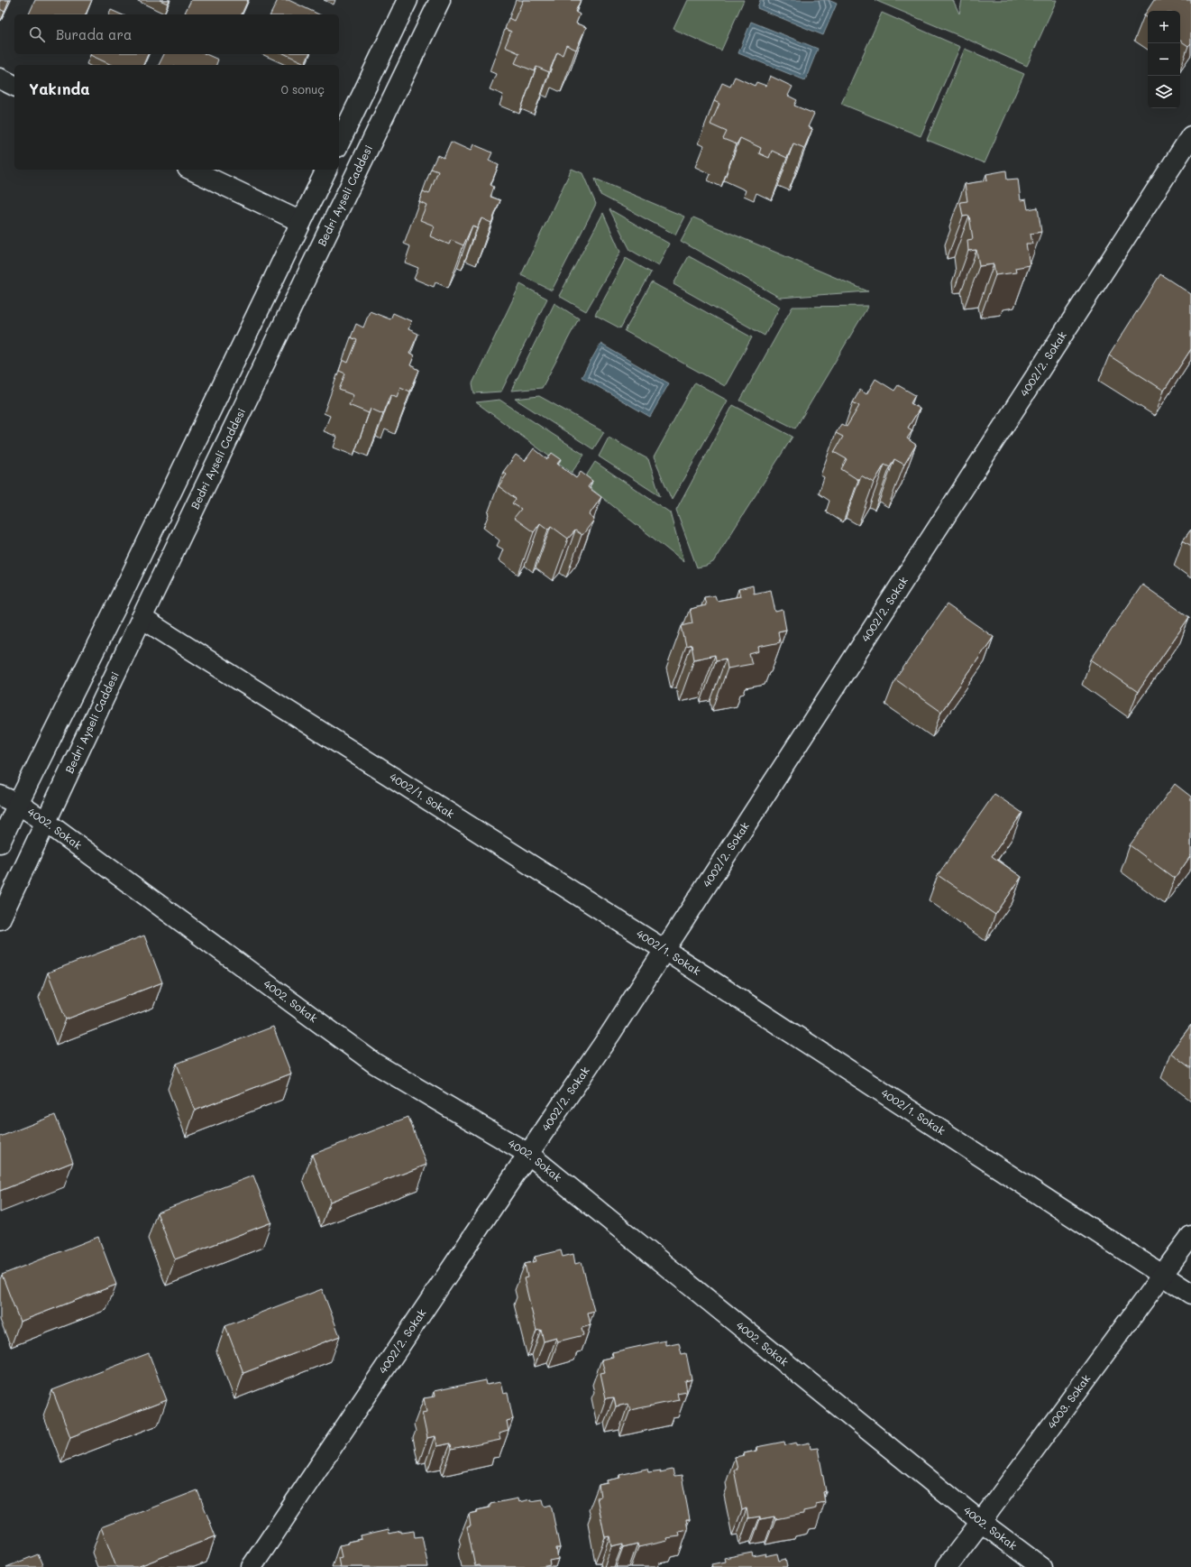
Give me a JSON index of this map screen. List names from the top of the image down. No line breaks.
{"streets":{"street":["Bedri Ayseli Caddesi","4002/2. Sokak","4002/1. Sokak","4002. Sokak","4003. Sokak"]},"crossings":[["Bedri Ayseli Caddesi","4002/1. Sokak"],["Bedri Ayseli Caddesi","4002. Sokak"],["4002/2. Sokak","4002/1. Sokak"],["4002/2. Sokak","4002. Sokak"],["4002/1. Sokak","4003. Sokak"],["4002. Sokak","4003. Sokak"]],"page":{"map_buttons":["+","−"],"search":"Burada ara","heading":["Yakında","0 sonuç"]}}
